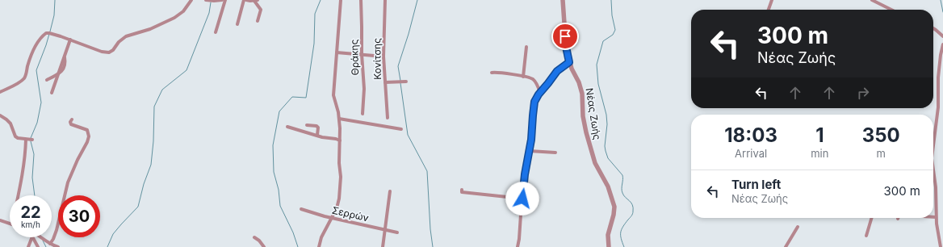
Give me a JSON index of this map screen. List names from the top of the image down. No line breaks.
{"streets":{"street":["Θράκης","Κονίτσης","Νέας Ζωής","Σερρών"]},"page":{"turn":["300 m","Νέας Ζωής"],"eta":["18:03","Arrival","1","min","350","m"],"list":[{"name":"Turn left","note":"Νέας Ζωής","value":"300 m"}],"speed":"22 km/h","limit":"30"}}
